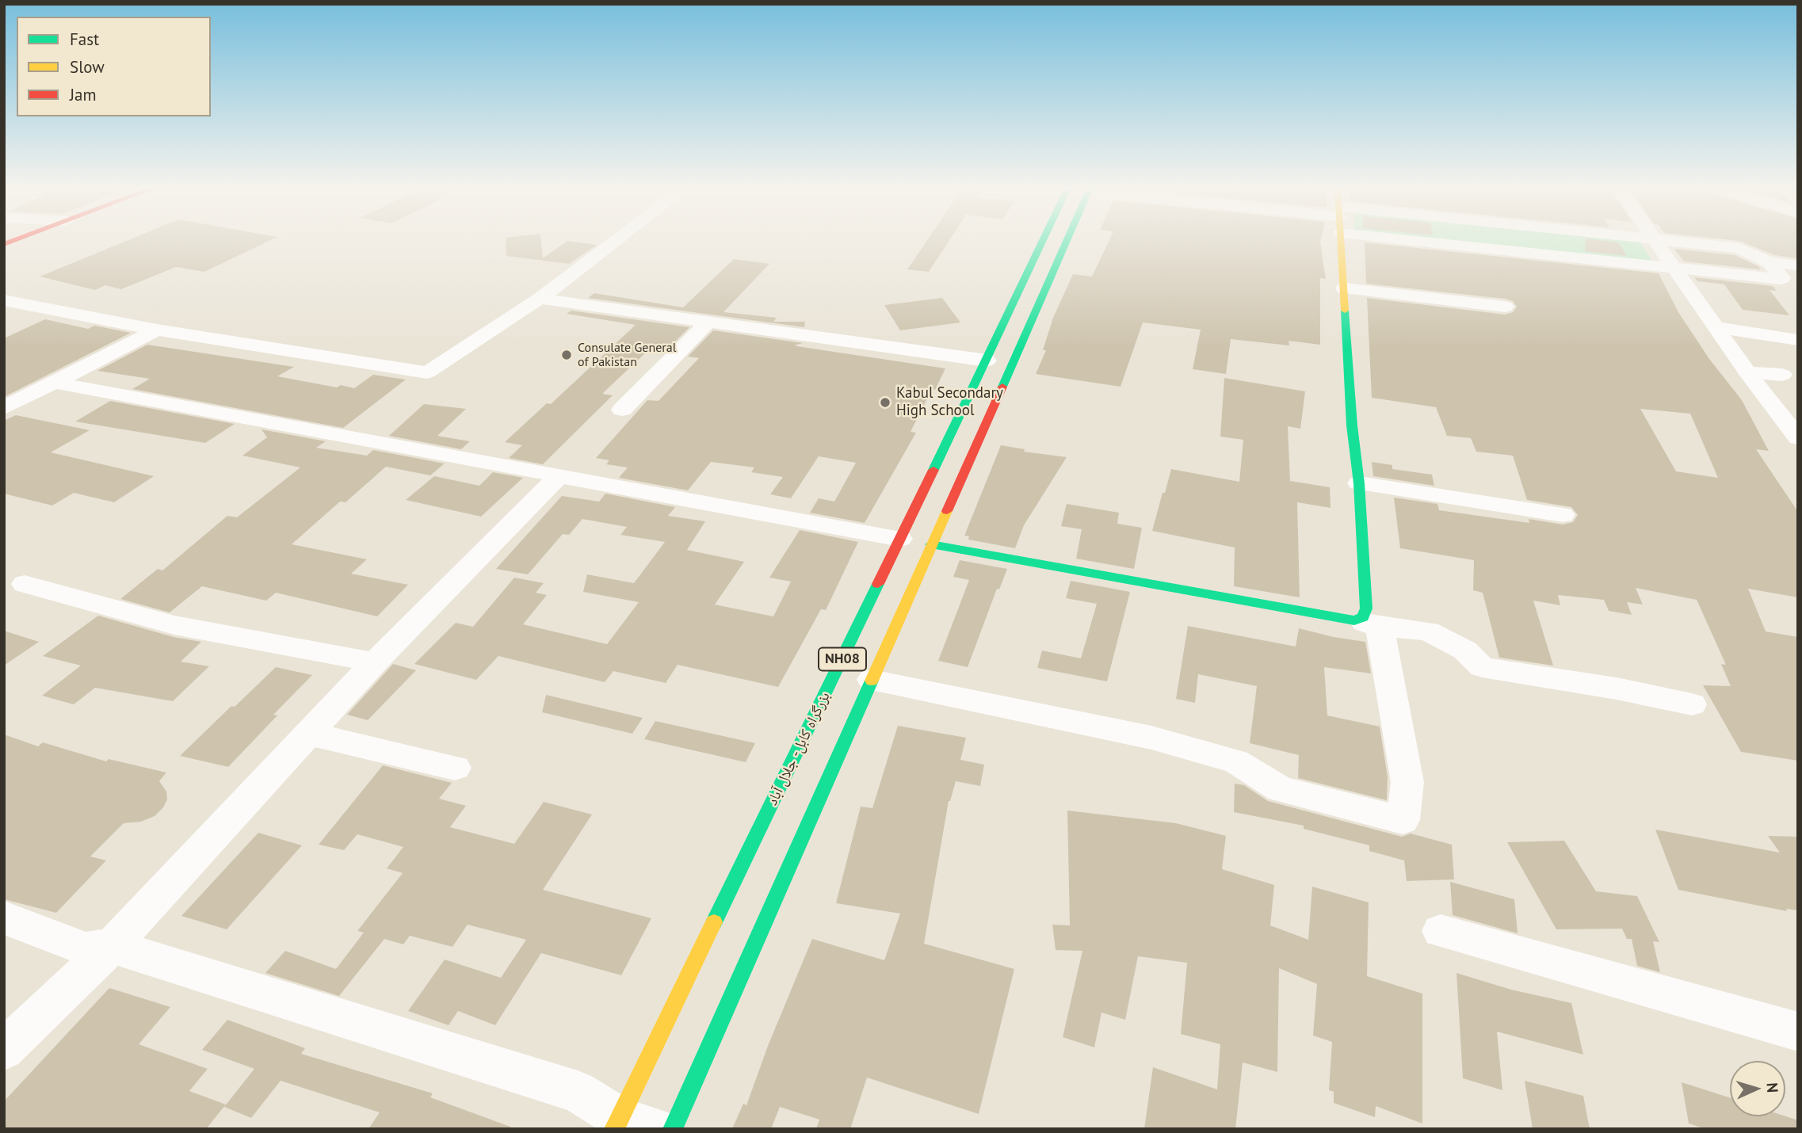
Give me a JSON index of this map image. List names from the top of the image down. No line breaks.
{"streets":{"main road":["NH08","بزرگراه کابل- جلال آباد"]},"places":["Consulate General of Pakistan","Kabul Secondary High School"],"legend":["Fast","Slow","Jam"],"north":"right"}
